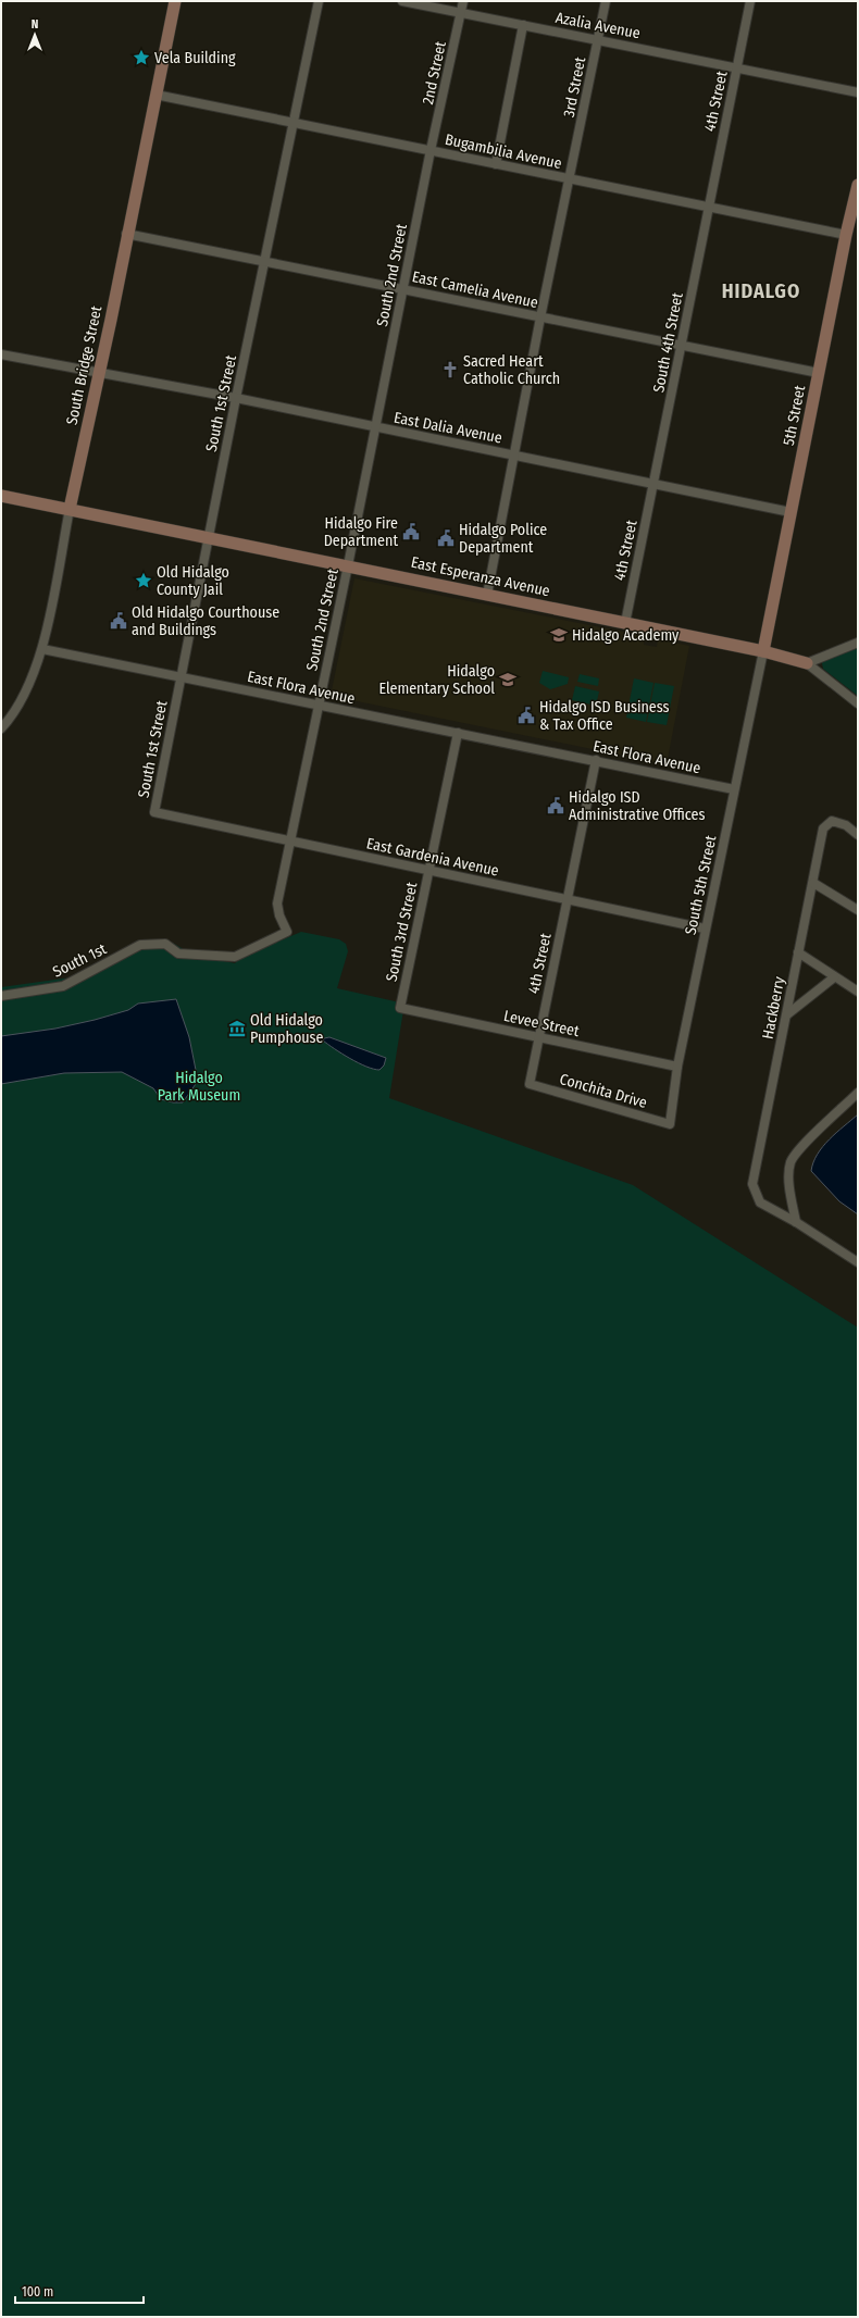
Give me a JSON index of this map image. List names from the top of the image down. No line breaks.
{"streets":{"street":["Azalia Avenue","2nd Street","3rd Street","4th Street","Bugambilia Avenue","South 2nd Street","East Camelia Avenue","South 4th Street","South Bridge Street","South 1st Street","5th Street","East Dalia Avenue","East Esperanza Avenue","East Flora Avenue","East Gardenia Avenue","South 5th Street","South 3rd Street","South 1st","Hackberry","Levee Street","Conchita Drive"]},"crossings":[["Azalia Avenue","2nd Street"],["Azalia Avenue","3rd Street"],["Azalia Avenue","4th Street"],["2nd Street","Bugambilia Avenue"],["2nd Street","South 2nd Street"],["3rd Street","Bugambilia Avenue"],["4th Street","Bugambilia Avenue"],["4th Street","South 4th Street"],["4th Street","East Dalia Avenue"],["4th Street","East Esperanza Avenue"],["4th Street","East Flora Avenue"],["4th Street","East Gardenia Avenue"],["4th Street","Levee Street"],["4th Street","Conchita Drive"],["Bugambilia Avenue","South 2nd Street"],["Bugambilia Avenue","South 4th Street"],["Bugambilia Avenue","South Bridge Street"],["Bugambilia Avenue","South 1st Street"],["Bugambilia Avenue","5th Street"],["South 2nd Street","East Camelia Avenue"],["South 2nd Street","East Dalia Avenue"],["South 2nd Street","East Esperanza Avenue"],["South 2nd Street","East Flora Avenue"],["South 2nd Street","East Gardenia Avenue"],["South 2nd Street","South 1st"],["East Camelia Avenue","South 4th Street"],["East Camelia Avenue","South Bridge Street"],["East Camelia Avenue","South 1st Street"],["East Camelia Avenue","5th Street"],["South 4th Street","East Dalia Avenue"],["South Bridge Street","East Dalia Avenue"],["South Bridge Street","East Esperanza Avenue"],["South Bridge Street","East Flora Avenue"],["South 1st Street","East Dalia Avenue"],["South 1st Street","East Esperanza Avenue"],["South 1st Street","East Flora Avenue"],["South 1st Street","East Gardenia Avenue"],["5th Street","East Dalia Avenue"],["5th Street","East Esperanza Avenue"],["5th Street","South 5th Street"],["East Esperanza Avenue","South 5th Street"],["East Flora Avenue","South 5th Street"],["East Flora Avenue","South 3rd Street"],["East Gardenia Avenue","South 5th Street"],["East Gardenia Avenue","South 3rd Street"],["South 5th Street","Levee Street"],["South 5th Street","Conchita Drive"],["South 3rd Street","Levee Street"]],"districts":["HIDALGO"],"parks":["Hidalgo Park Museum"],"places":{"place":["Vela Building","Old Hidalgo County Jail"],"church":["Sacred Heart Catholic Church"],"public building":["Hidalgo Fire Department","Hidalgo Police Department","Old Hidalgo Courthouse and Buildings","Hidalgo ISD Business & Tax Office","Hidalgo ISD Administrative Offices"],"school or university":["Hidalgo Academy","Hidalgo Elementary School"],"museum":["Old Hidalgo Pumphouse"]},"scale_bar":"100 m","north":"top"}
